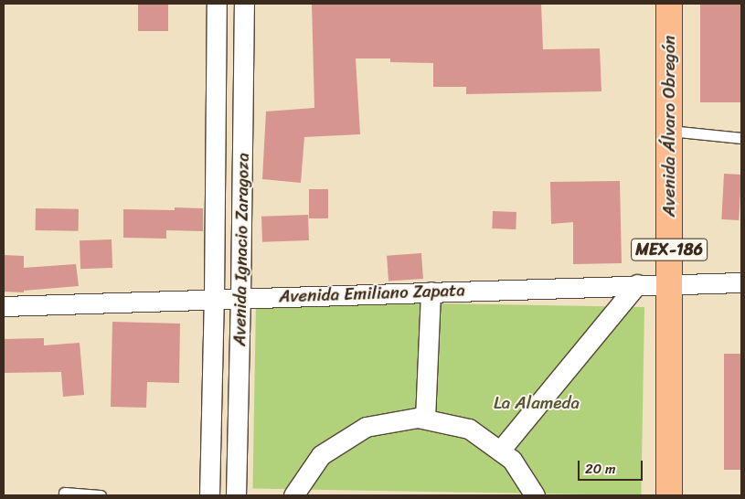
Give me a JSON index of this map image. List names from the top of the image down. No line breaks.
{"streets":{"main road":["Avenida Álvaro Obregón","MEX-186"],"street":["Avenida Ignacio Zaragoza","Avenida Emiliano Zapata"]},"crossings":[["Avenida Álvaro Obregón","Avenida Emiliano Zapata"],["Avenida Ignacio Zaragoza","Avenida Emiliano Zapata"]],"parks":["La Alameda"],"scale_bar":"20 m"}
